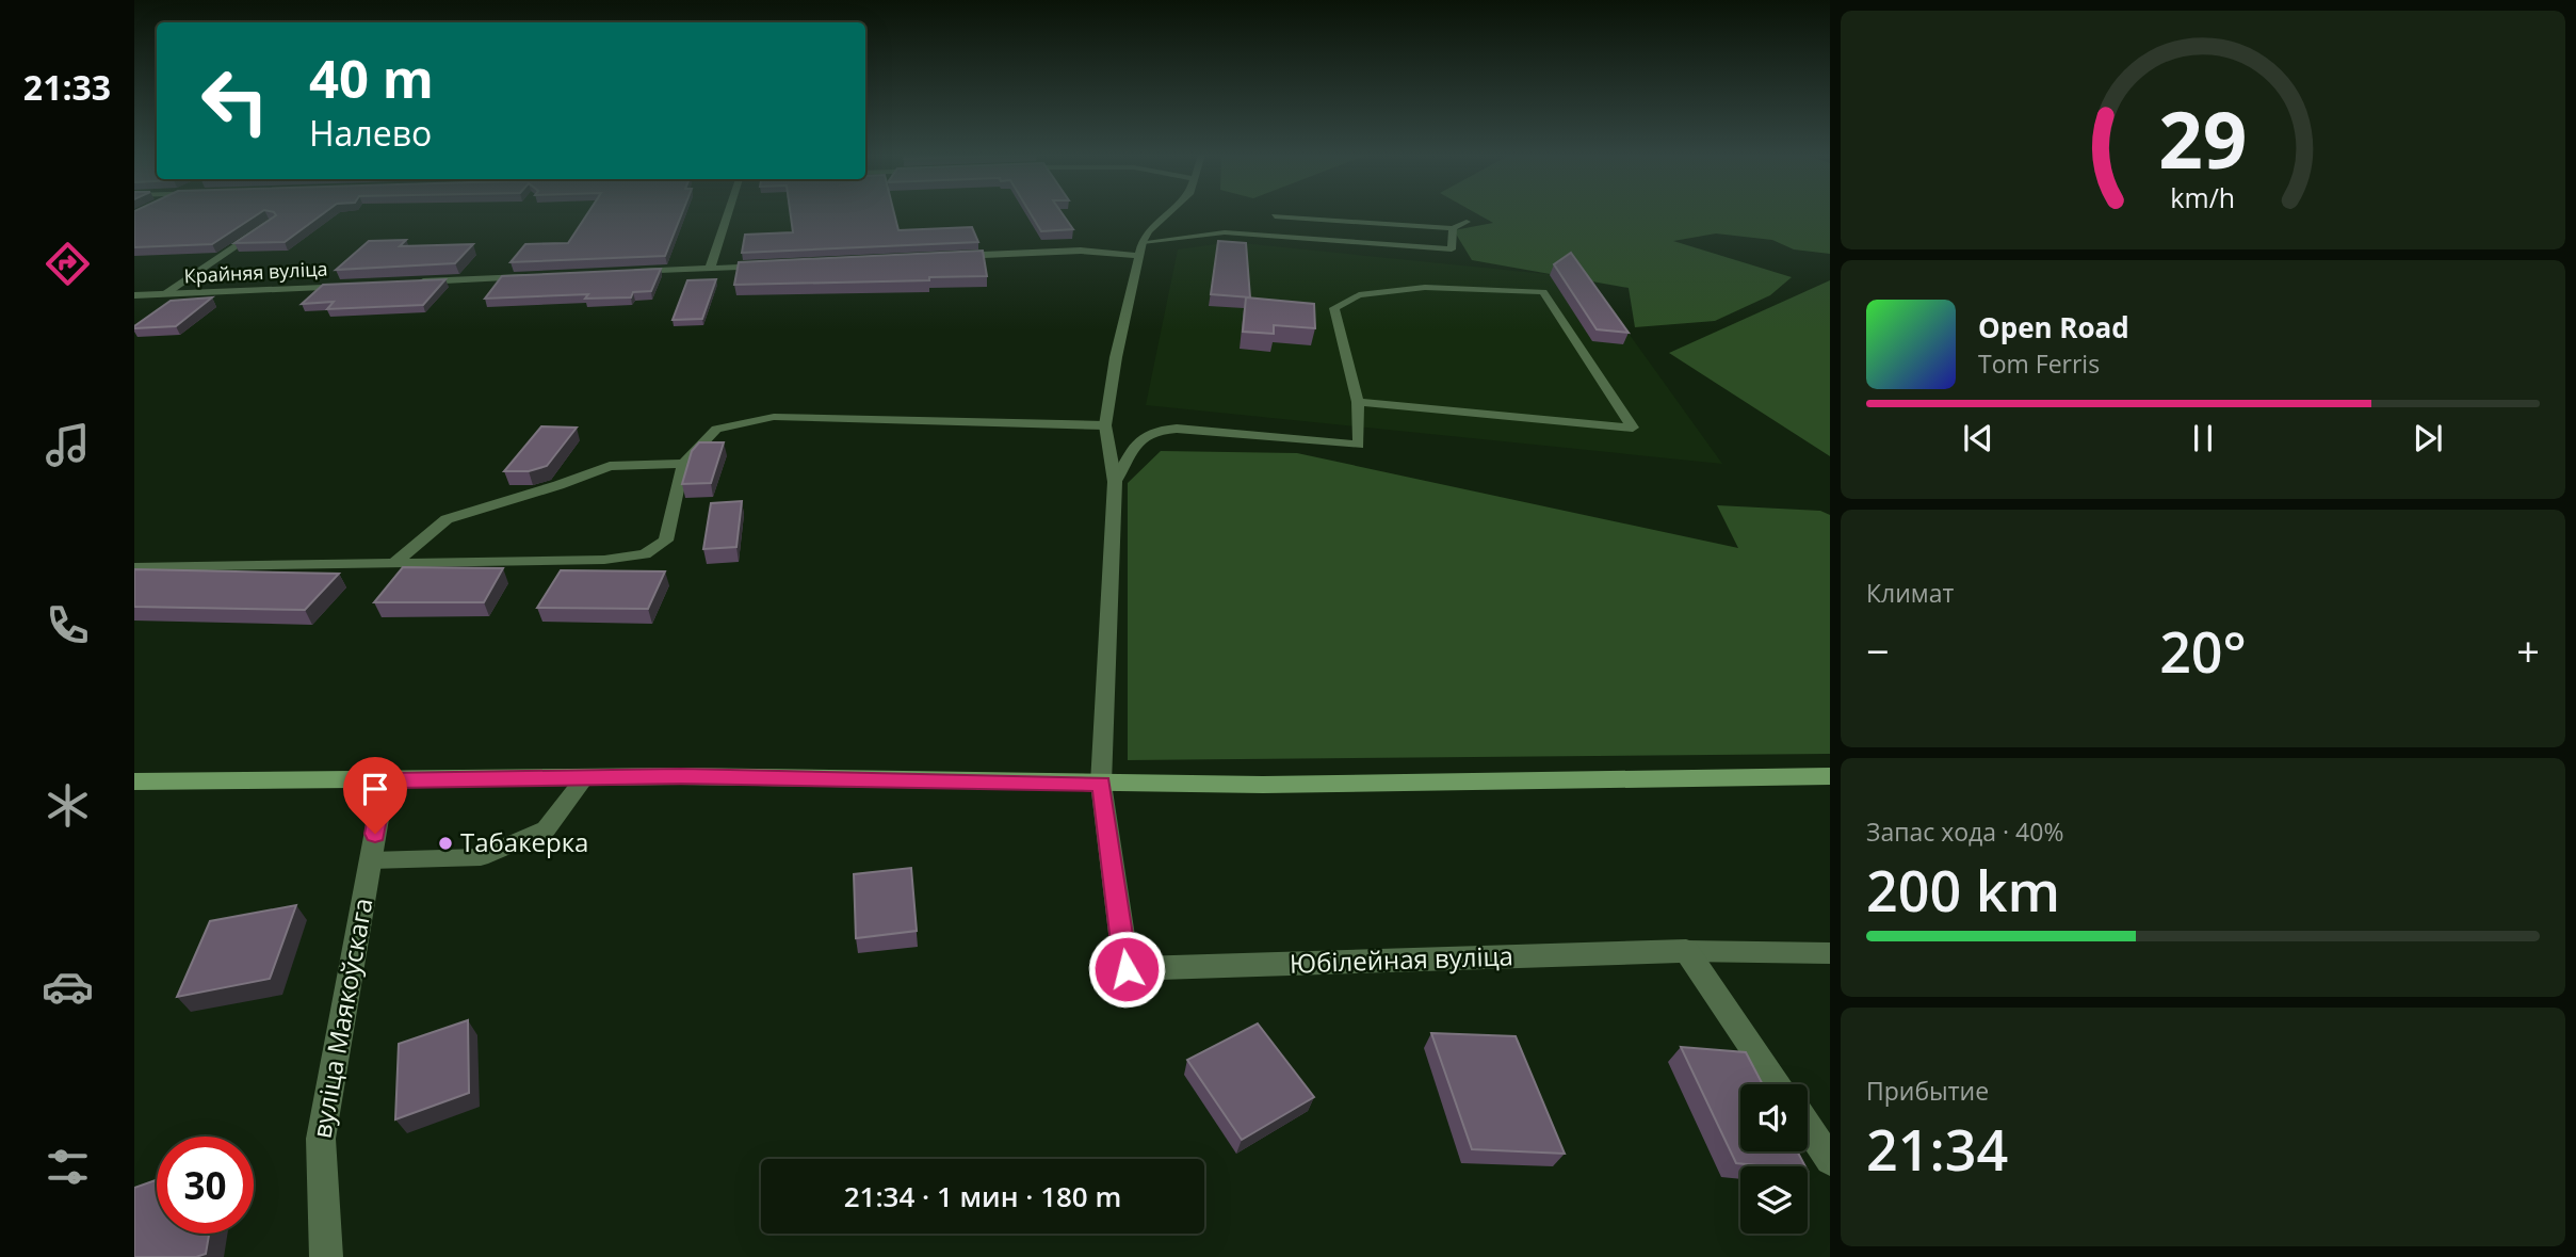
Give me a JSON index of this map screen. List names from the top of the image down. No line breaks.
{"streets":{"street":["Крайняя вуліца","Юбілейная вуліца","вуліца Маякоўскага"]},"places":["Табакерка"],"page":{"tabs":"21:33","turn":["40 m","Налево"],"song":["Open Road","Tom Ferris"],"tile":["Климат",["Запас хода · 40%","200 km"],["Прибытие","21:34"]],"heat":["−","20°","+"],"limit":"30","trip":"21:34 · 1 мин · 180 m","gauge":["29","km/h"]}}
